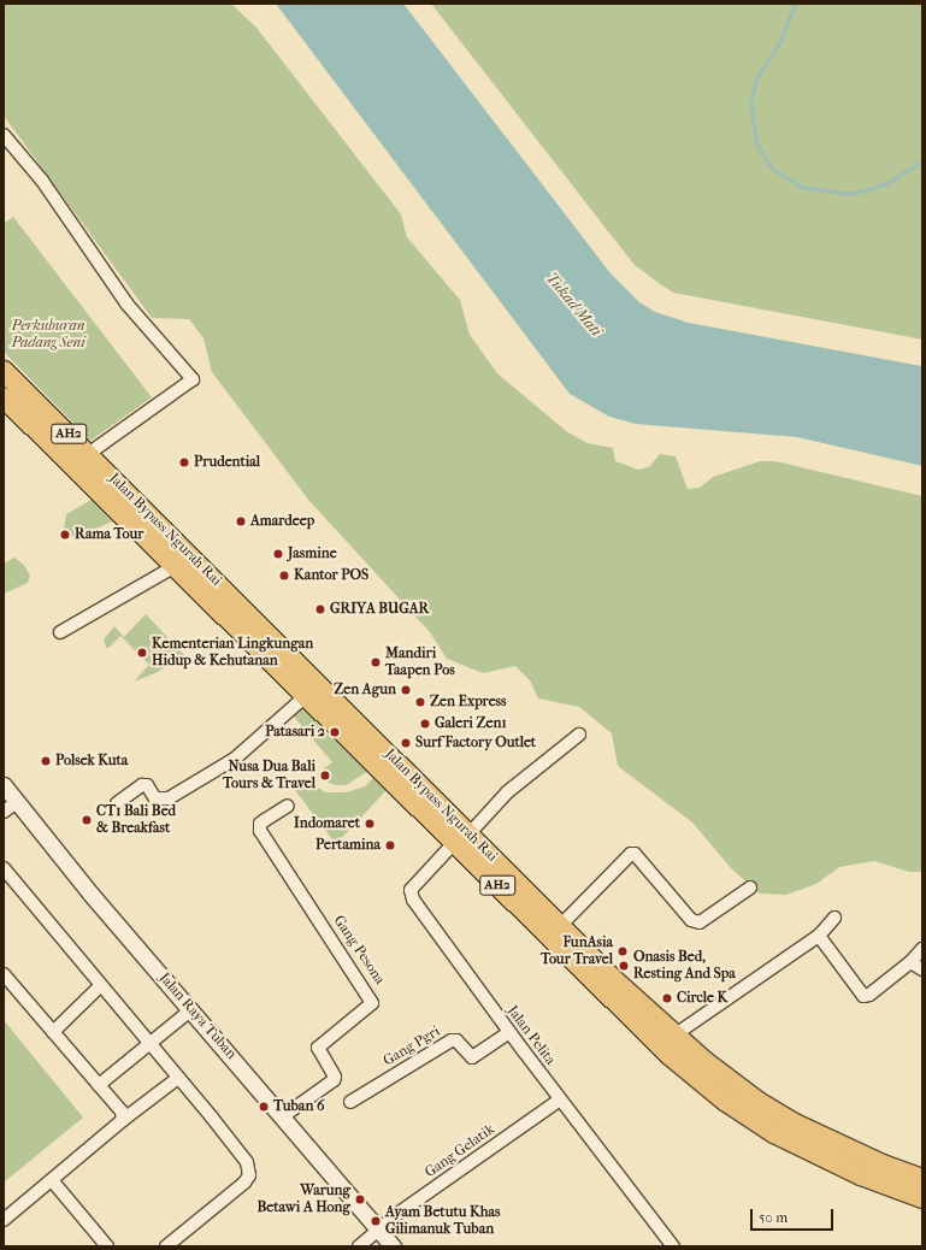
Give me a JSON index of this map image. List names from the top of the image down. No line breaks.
{"streets":{"highway":["AH2","Jalan Bypass Ngurah Rai"],"main road":["Jalan Raya Tuban"],"street":["Gang Pesona","Jalan Pelita","Gang Pgri","Gang Gelatik"]},"crossings":[["Jalan Bypass Ngurah Rai","Jalan Pelita"],["Gang Pesona","Jalan Raya Tuban"],["Jalan Raya Tuban","Gang Gelatik"],["Jalan Pelita","Gang Pgri"],["Jalan Pelita","Gang Gelatik"]],"water":["Tukad Mati"],"parks":["Perkuburan Padang Seni"],"places":["Prudential","Amardeep","Rama Tour","Jasmine","Kantor POS","GRIYA BUGAR","Kementerian Lingkungan Hidup & Kehutanan","Mandiri Taapen Pos","Zen Agun","Zen Express","Galeri Zen1","Patasari 2","Surf Factory Outlet","Polsek Kuta","Nusa Dua Bali Tours & Travel","CT1 Bali Bed & Breakfast","Indomaret","Pertamina","FunAsia Tour Travel","Onasis Bed, Resting And Spa","Circle K","Tuban 6","Warung Betawi A Hong","Ayam Betutu Khas Gilimanuk Tuban"],"scale_bar":"50 m"}
